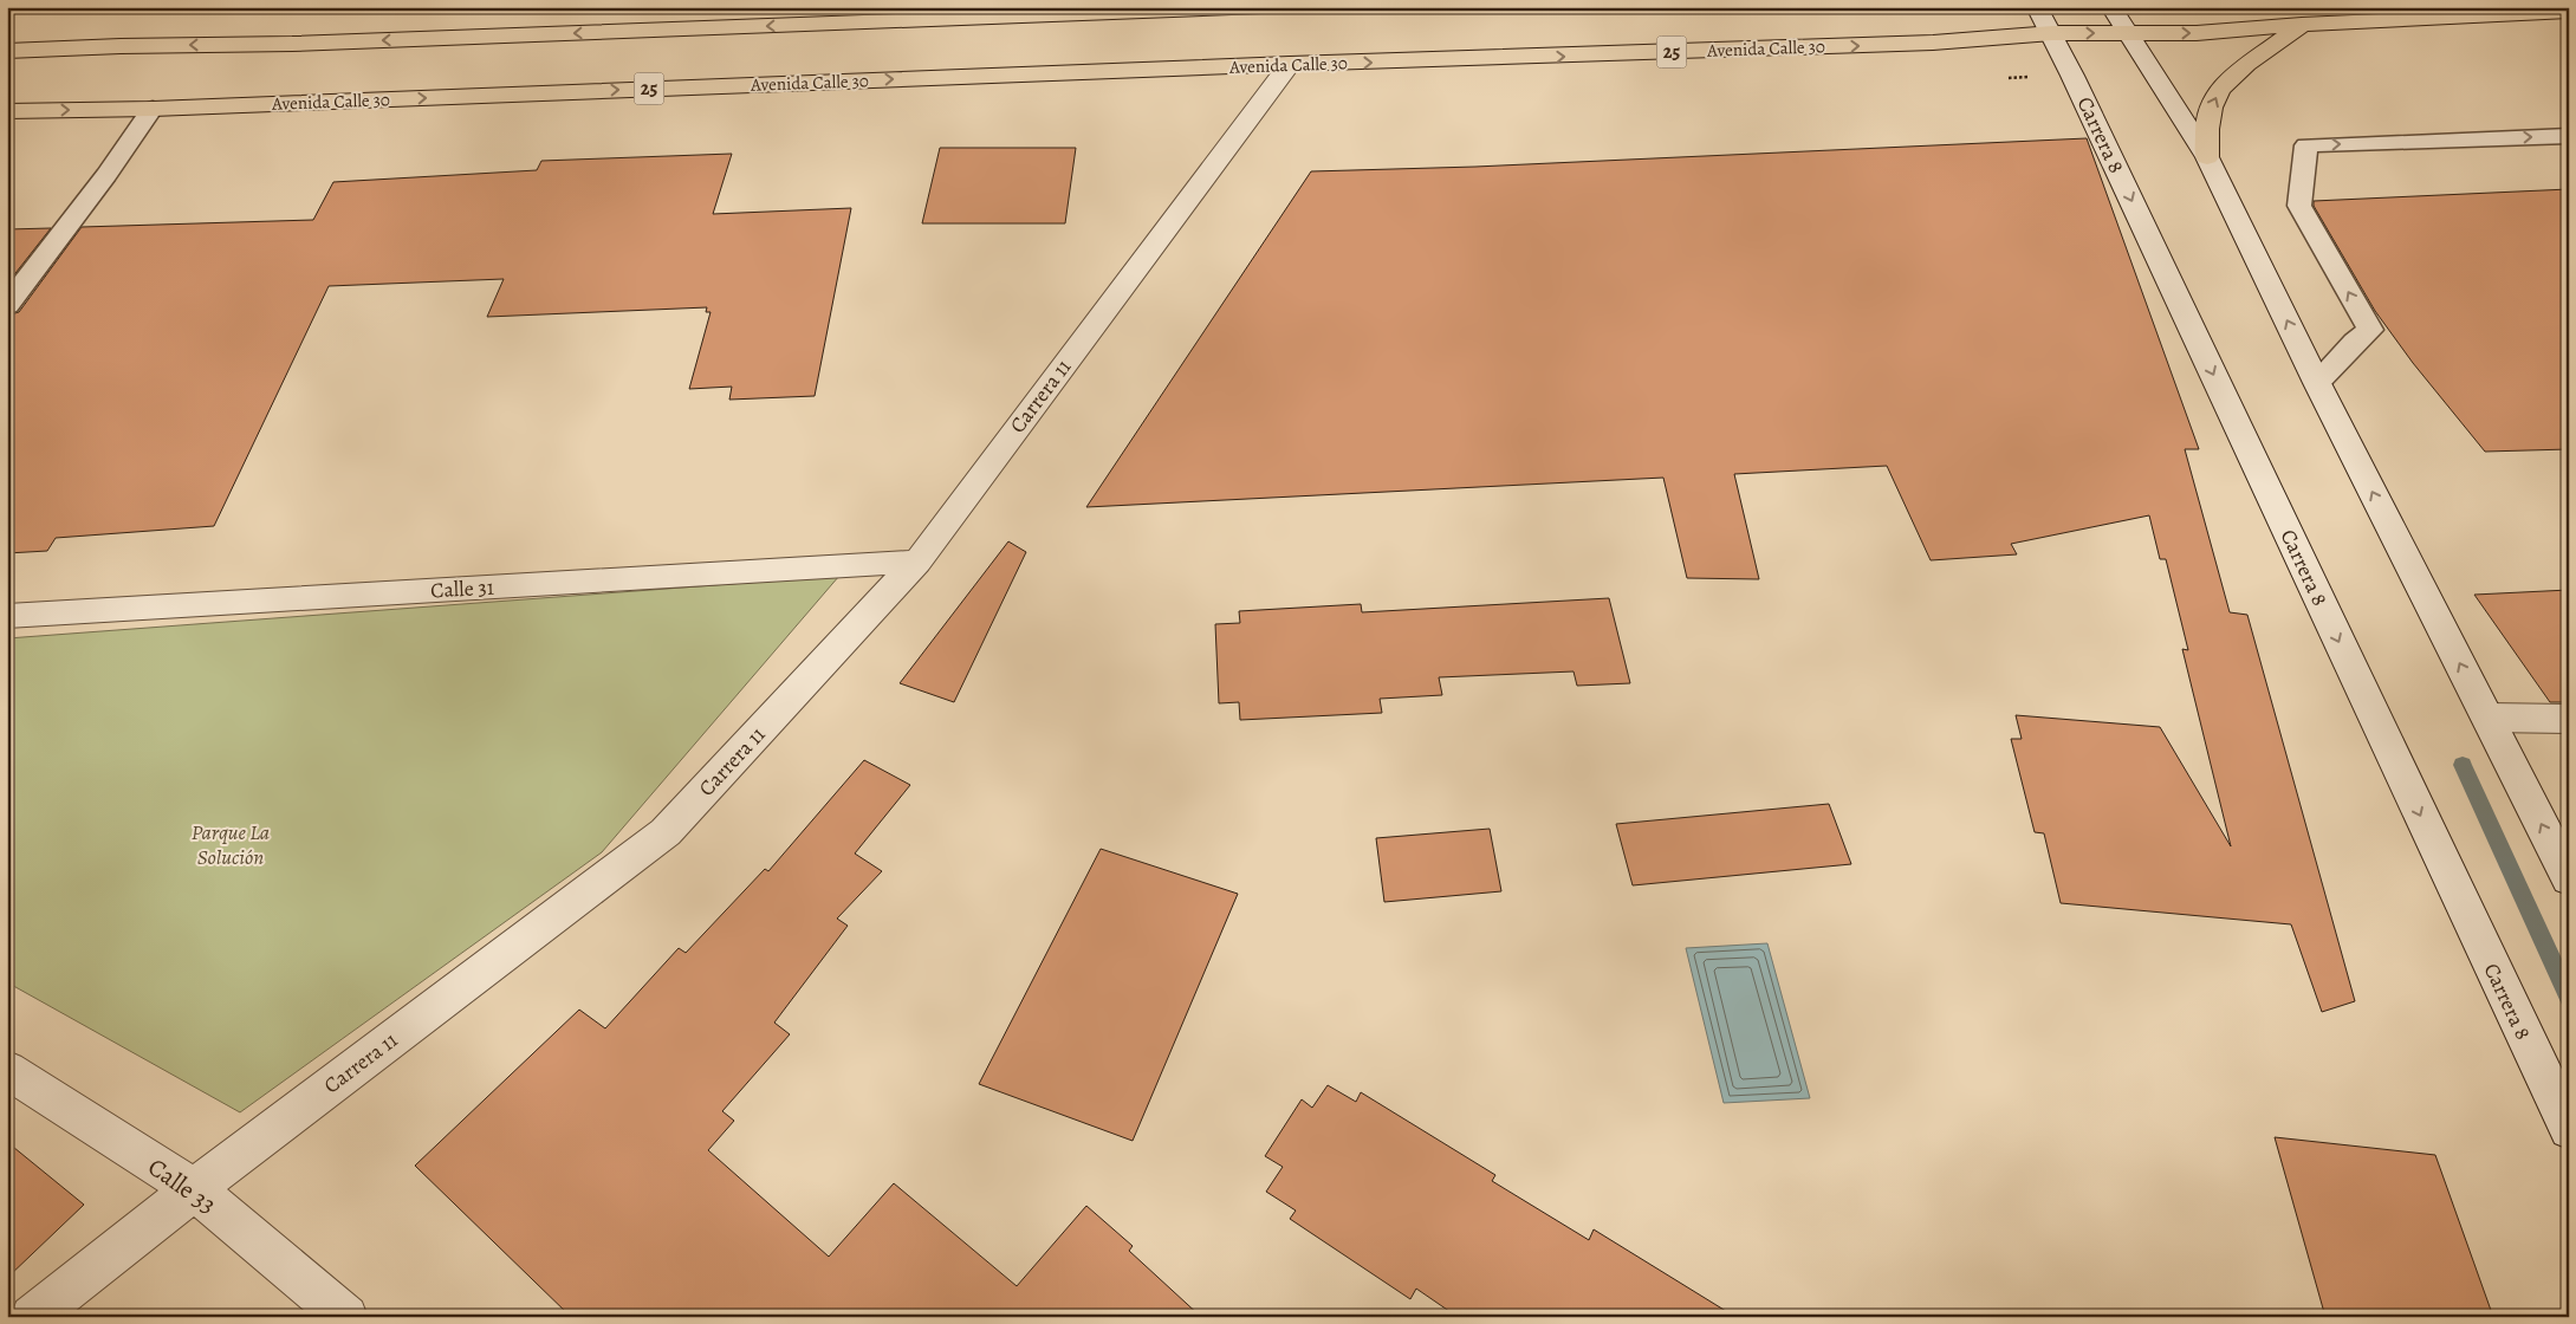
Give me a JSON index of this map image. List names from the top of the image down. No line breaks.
{"streets":{"highway":["Avenida Calle 30","25"],"street":["Carrera 8","Carrera 11","Calle 31","Calle 33"]},"crossings":[["Avenida Calle 30","Carrera 8"],["Avenida Calle 30","Carrera 11"],["Carrera 11","Calle 31"],["Carrera 11","Calle 33"]],"parks":["Parque La Solución"]}
